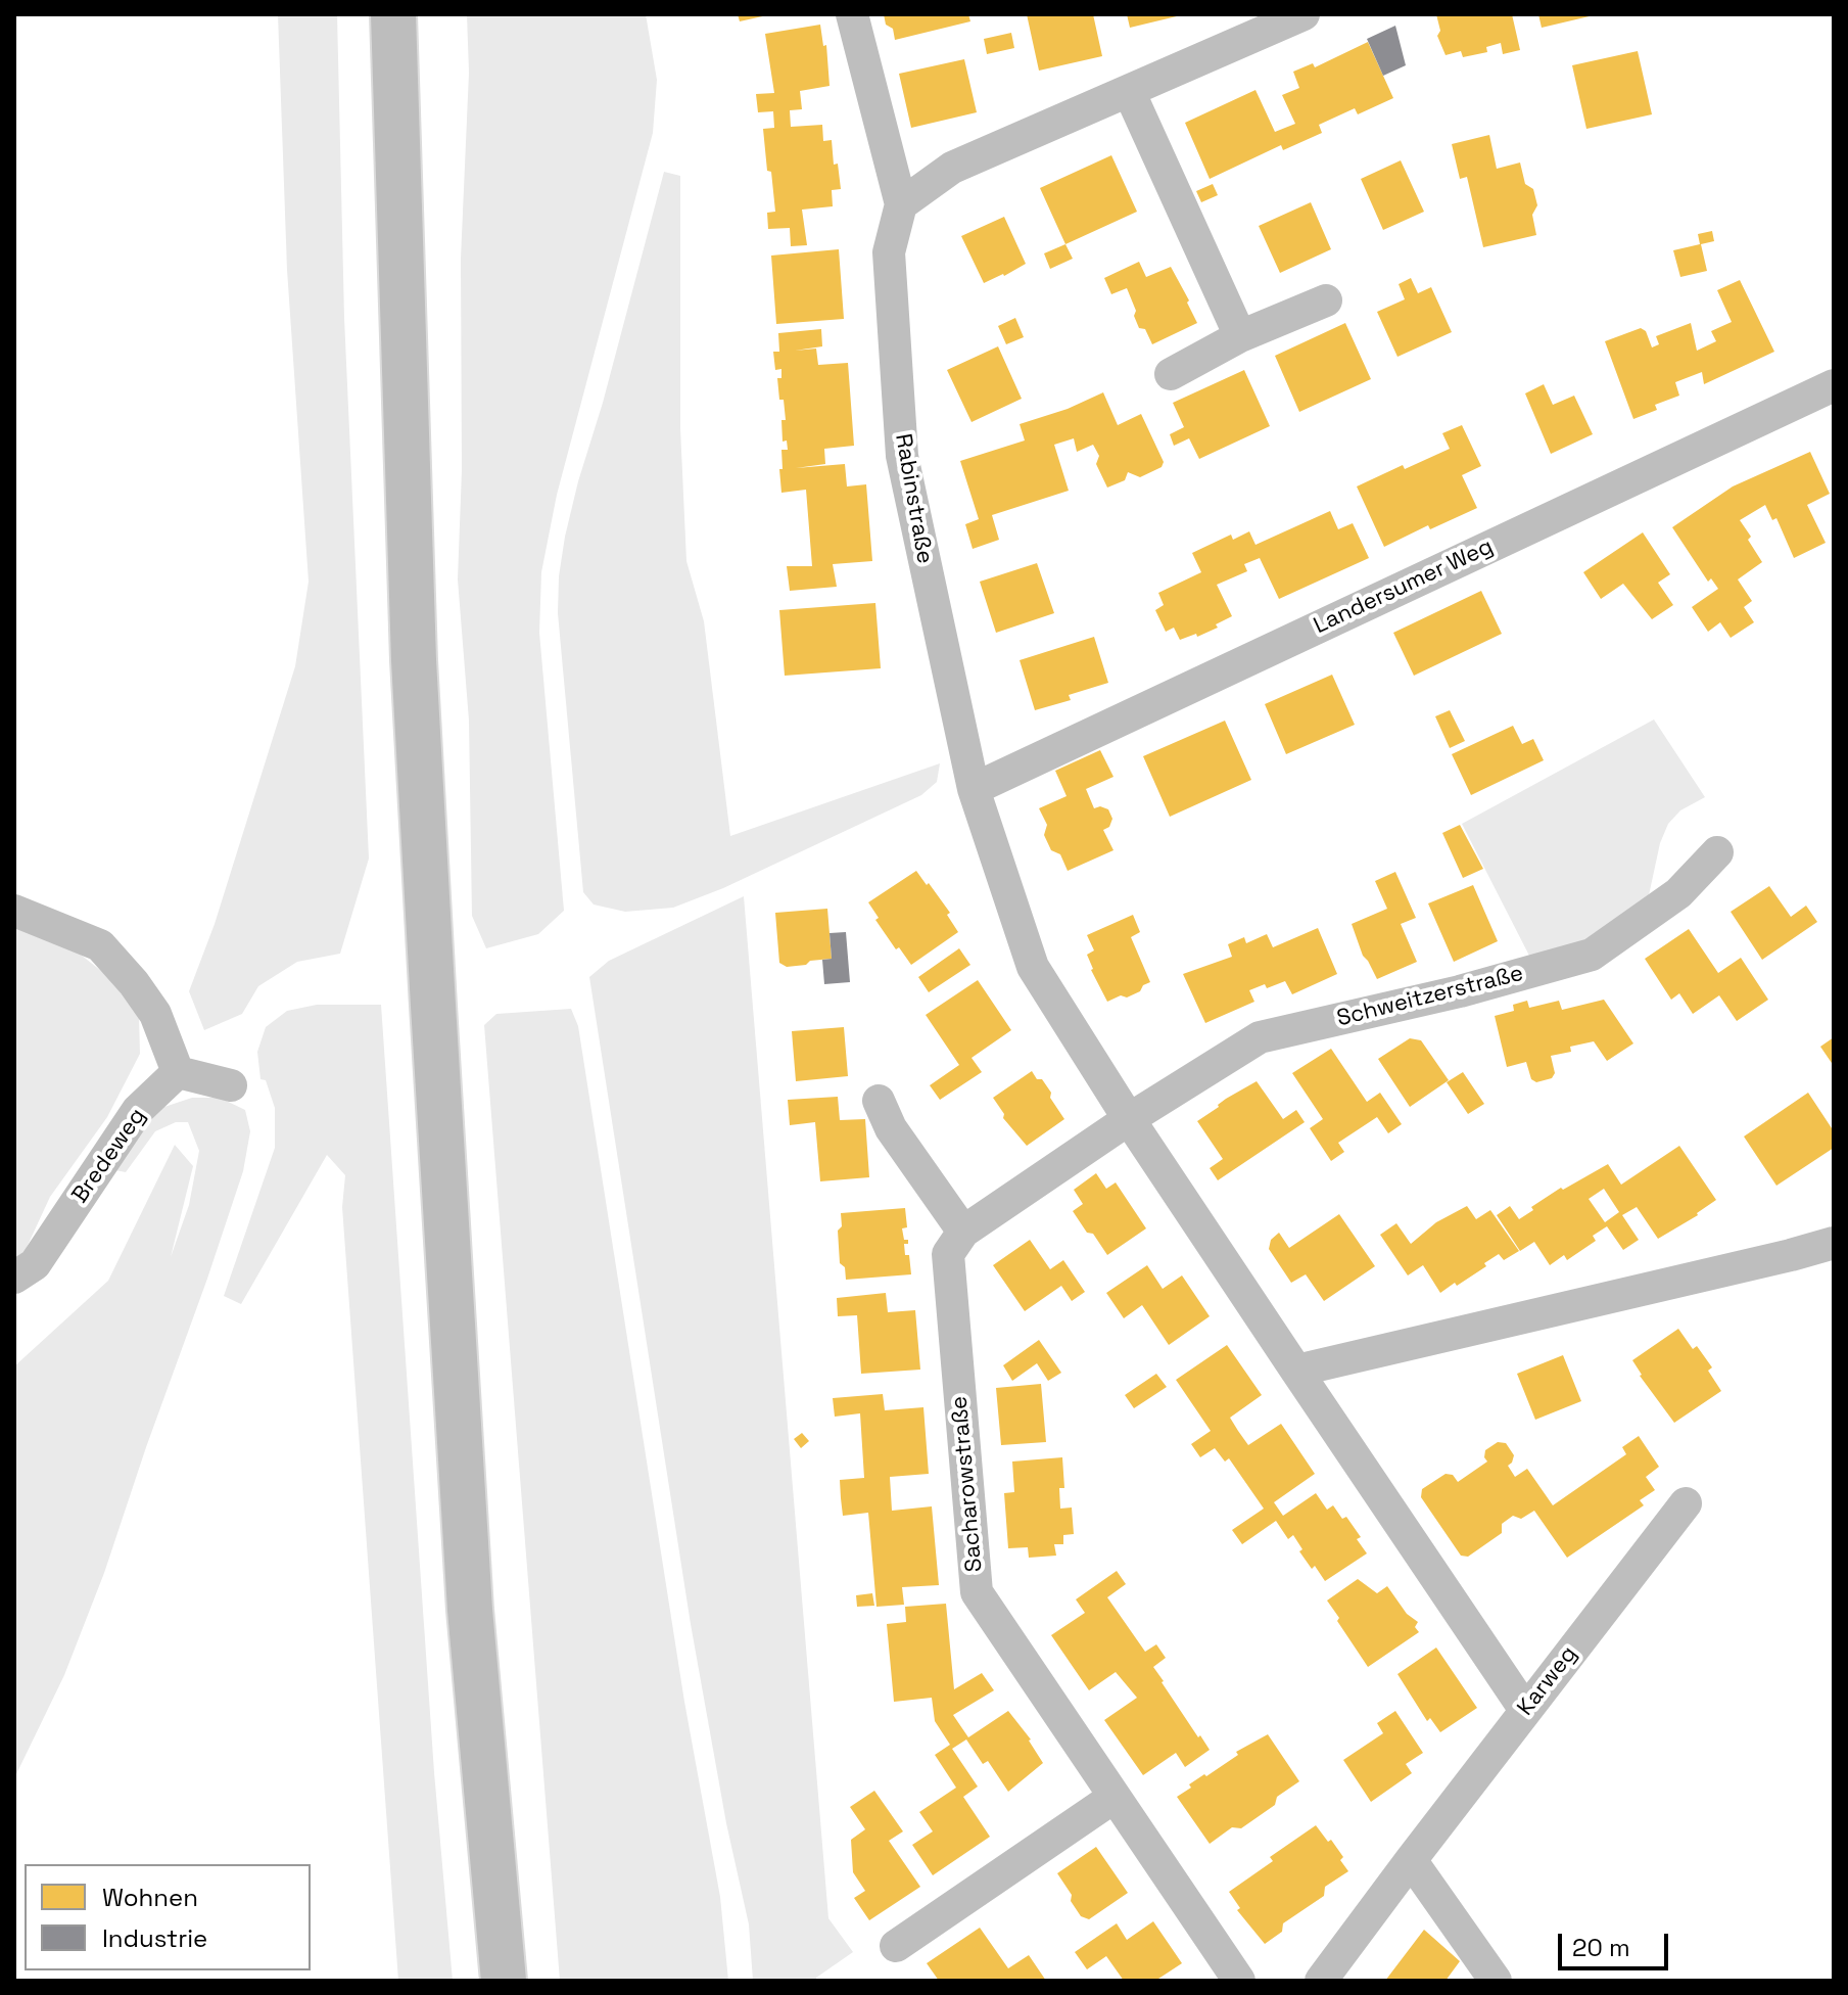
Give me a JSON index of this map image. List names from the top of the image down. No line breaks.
{"streets":{"street":["Rabinstraße","Landersumer Weg","Schweitzerstraße","Bredeweg","Sacharowstraße","Karweg"]},"crossings":[["Rabinstraße","Landersumer Weg"]],"legend":["Wohnen","Industrie"],"scale_bar":"20 m"}
